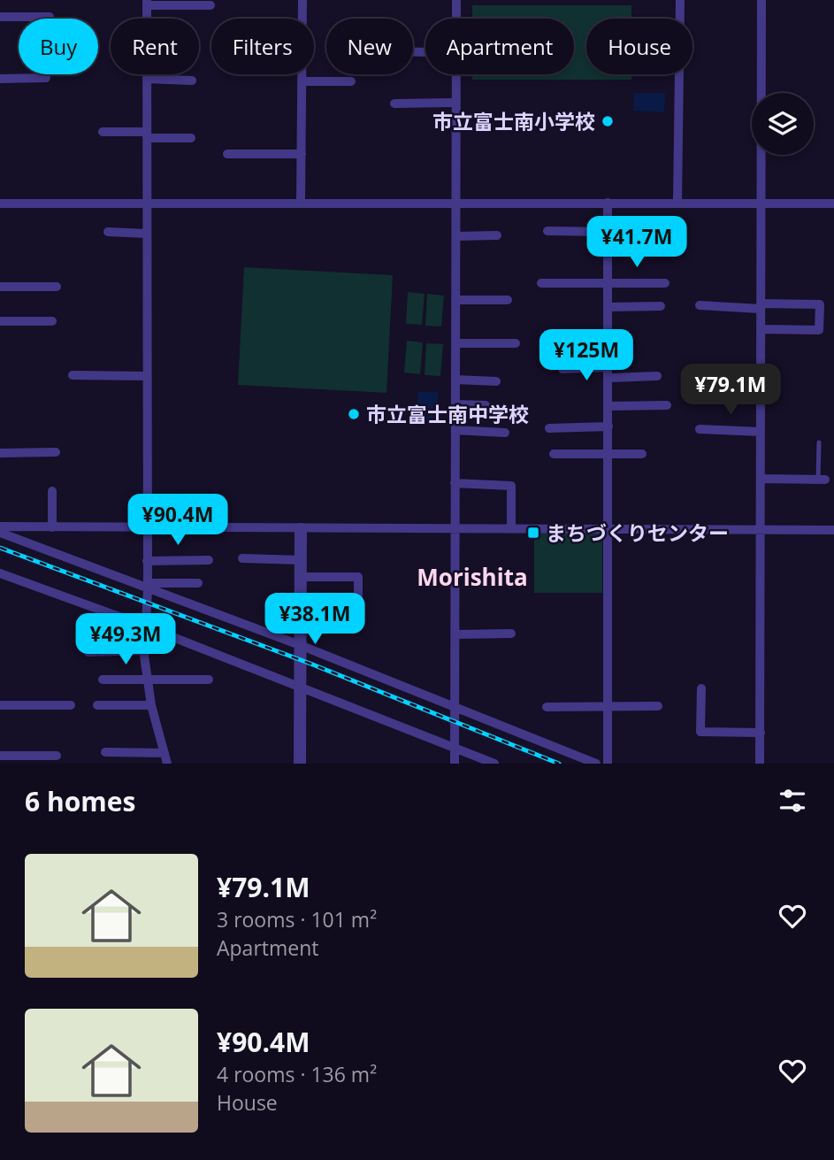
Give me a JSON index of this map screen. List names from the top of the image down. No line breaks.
{"districts":["Morishita"],"places":{"other":["市立富士南小学校","市立富士南中学校"],"transit":["まちづくりセンター"]},"page":{"chip":["Buy","Rent","Filters","New","Apartment","House"],"price":["¥41.7M","¥125M","¥79.1M","¥90.4M","¥38.1M","¥49.3M"],"heading":"6 homes","list":[{"name":"¥79.1M","note":"3 rooms · 101 m² · Apartment"},{"name":"¥90.4M","note":"4 rooms · 136 m² · House"}]}}
